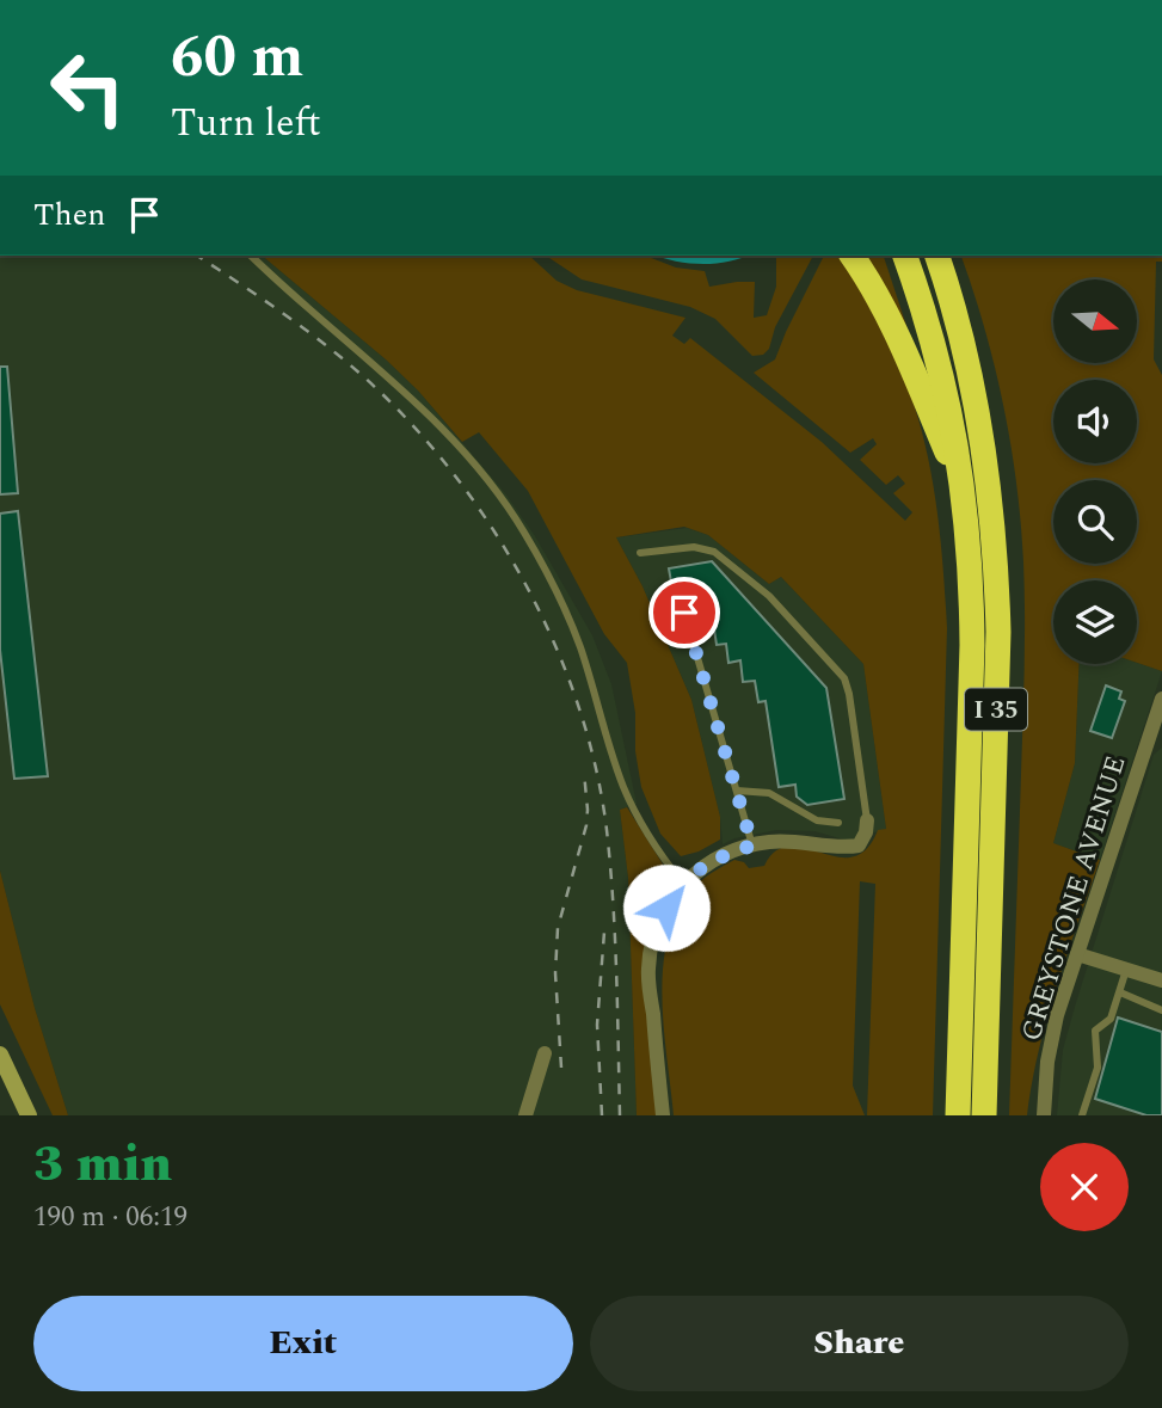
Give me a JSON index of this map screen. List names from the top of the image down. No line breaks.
{"streets":{"highway":["I 35"],"street":["GREYSTONE AVENUE"]},"north":"right","page":{"turn":["60 m","Turn left"],"then":"Then","heading":["3 min","190 m · 06:19"],"buttons":["Exit","Share"]}}
